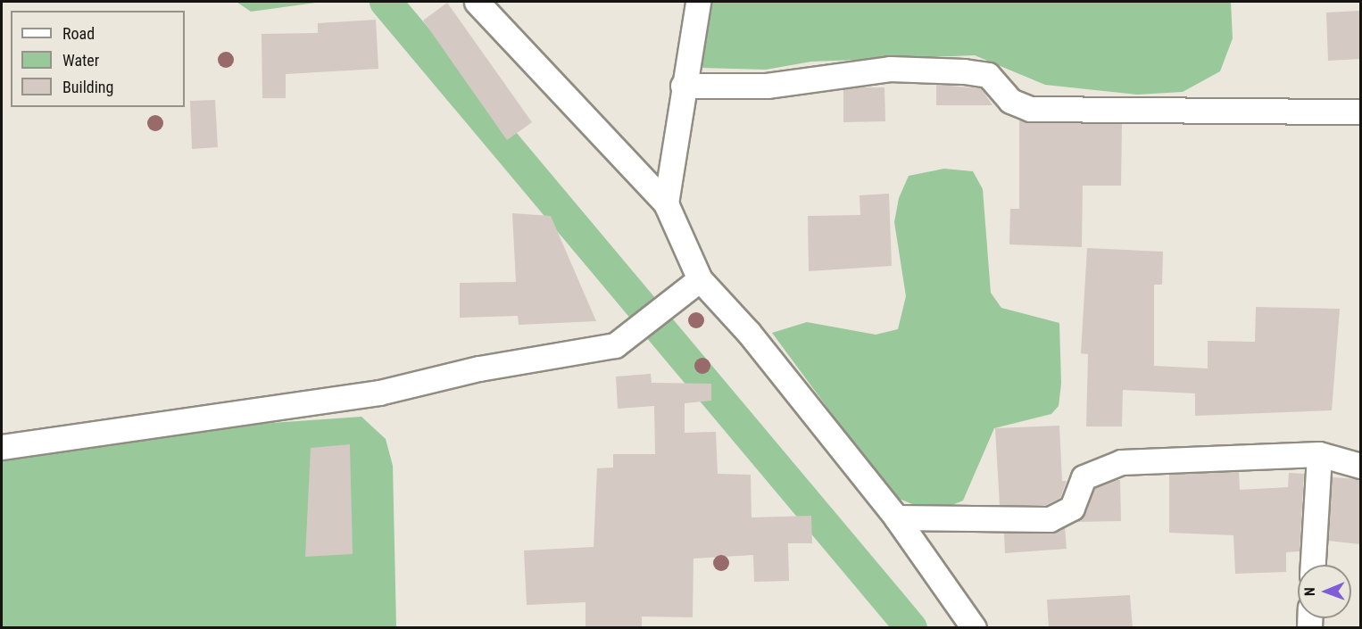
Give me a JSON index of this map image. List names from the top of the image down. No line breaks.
{"legend":["Road","Water","Building"],"north":"left"}
